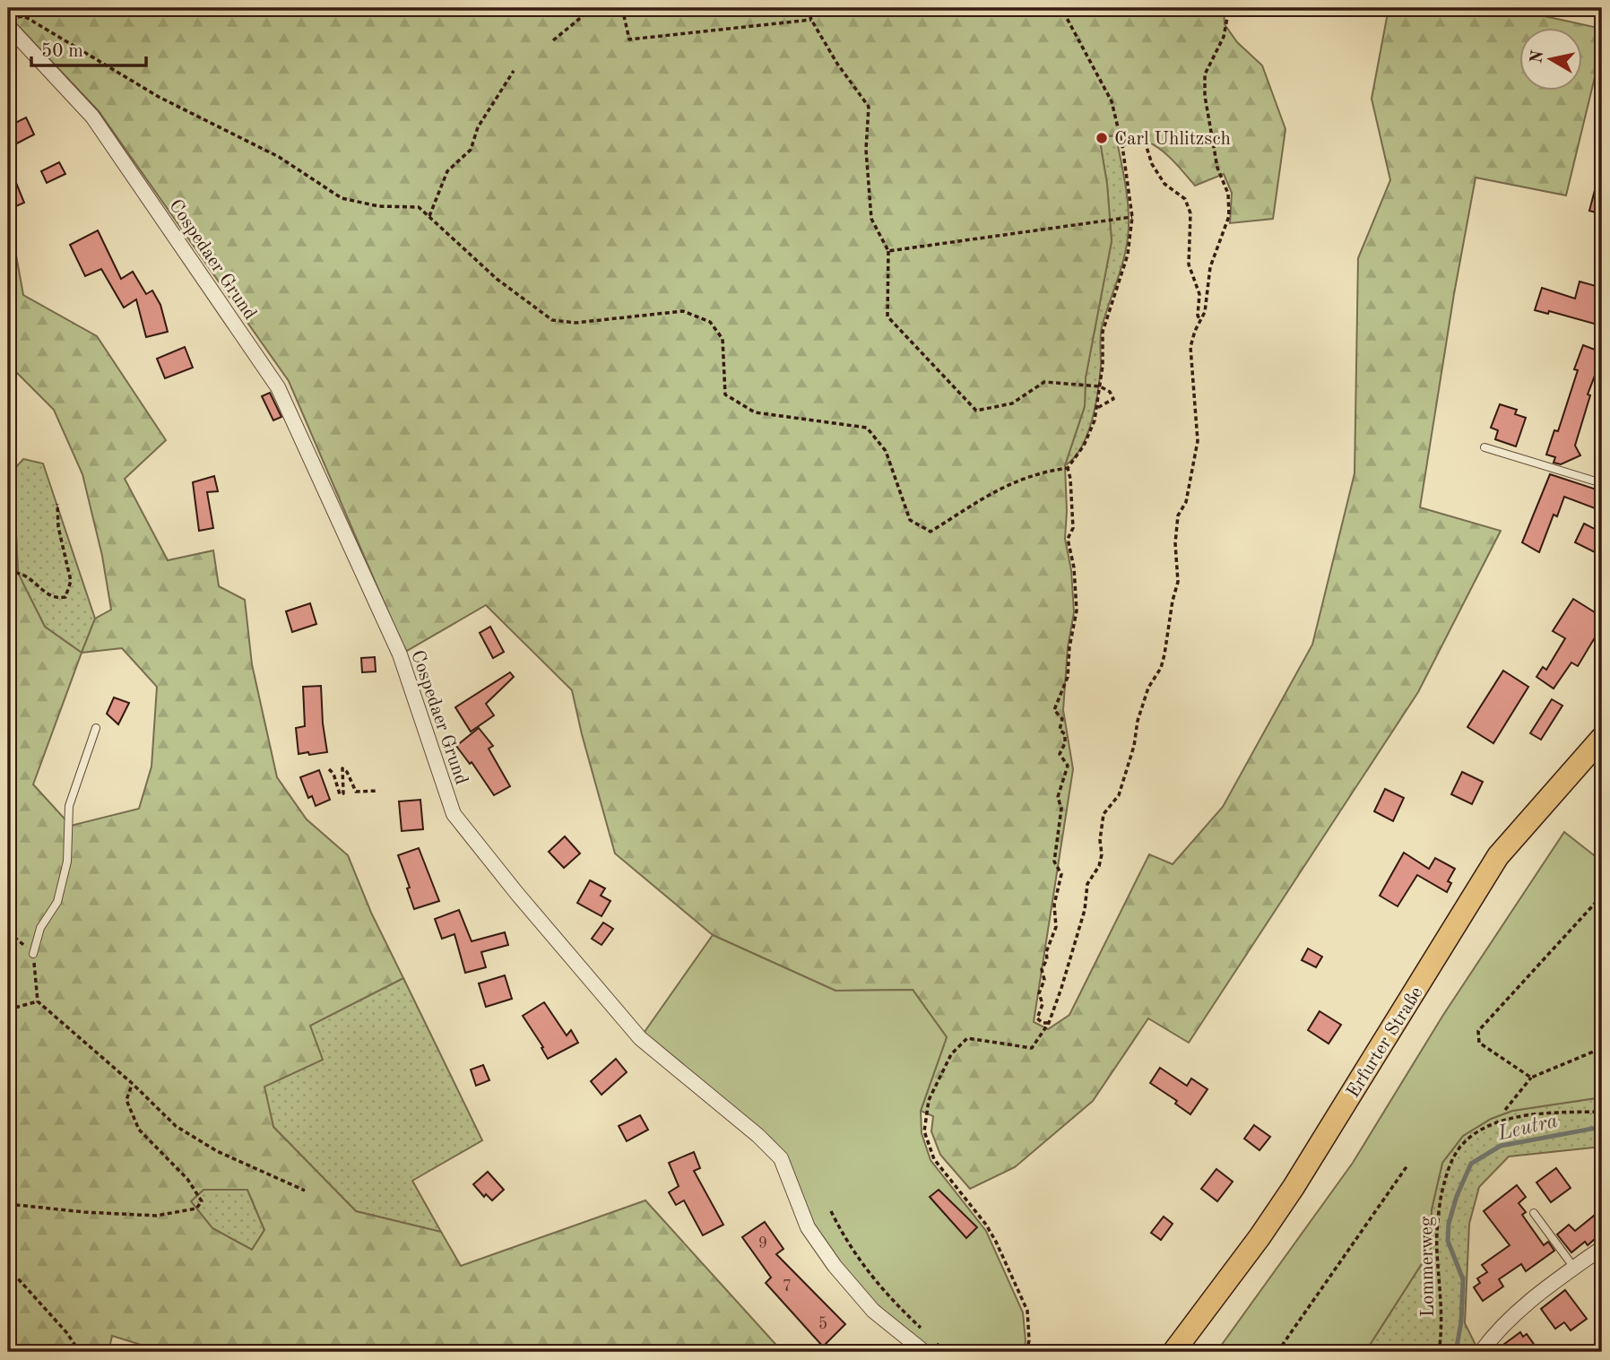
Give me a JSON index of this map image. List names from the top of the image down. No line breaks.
{"streets":{"main road":["Erfurter Straße"],"street":["Cospedaer Grund"],"path":["Lommerweg"]},"water":["Leutra"],"places":["Carl Uhlitzsch"],"house_numbers":["9","7","5"],"scale_bar":"50 m","north":"left"}
